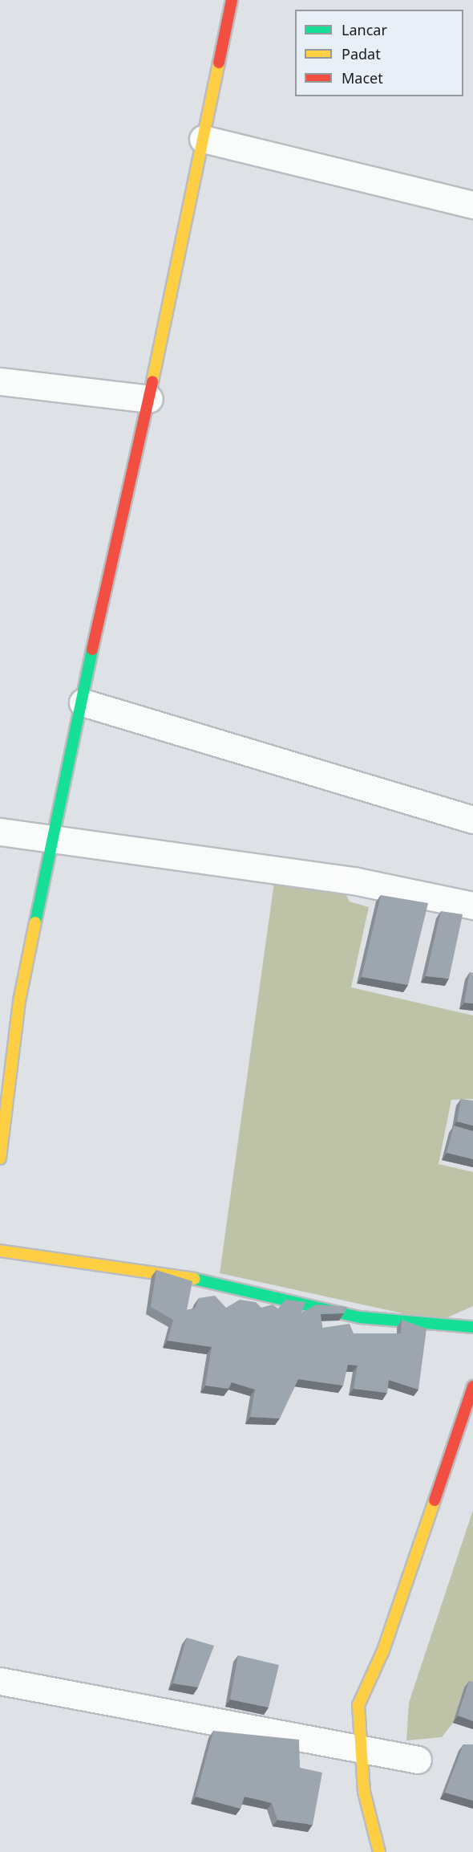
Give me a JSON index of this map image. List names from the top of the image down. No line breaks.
{"legend":["Lancar","Padat","Macet"]}
